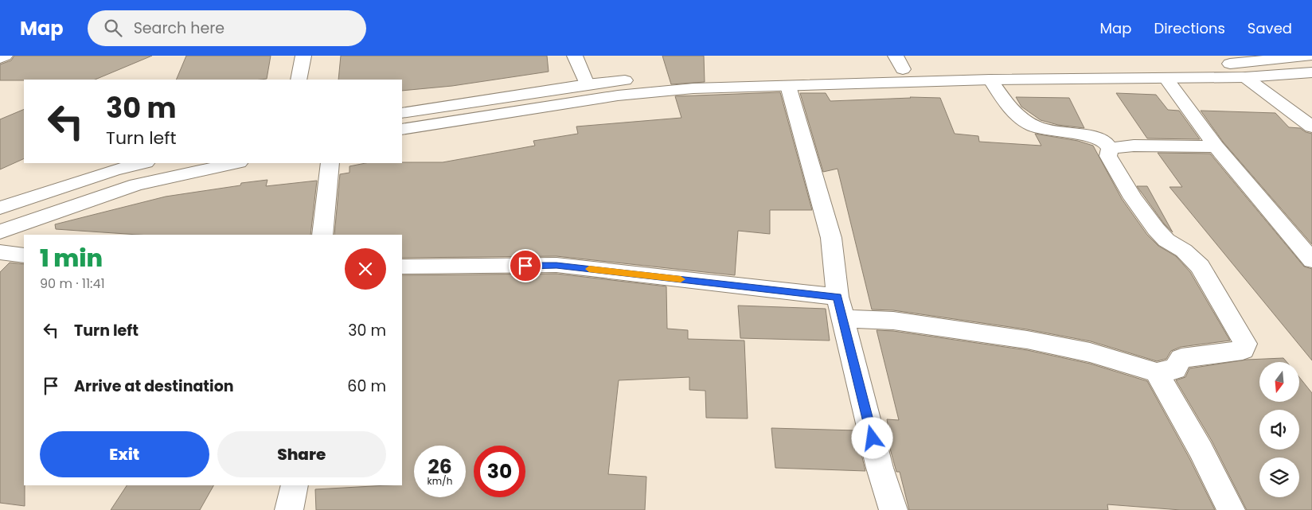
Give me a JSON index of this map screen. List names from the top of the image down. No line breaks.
{"north":"bottom","page":{"header":"Map","search":"Search here","nav":["Map","Directions","Saved"],"turn":["30 m","Turn left"],"heading":["1 min","90 m · 11:41"],"list":[{"name":"Turn left","value":"30 m"},{"name":"Arrive at destination","value":"60 m"}],"buttons":["Exit","Share"],"speed":"26 km/h","limit":"30"}}
